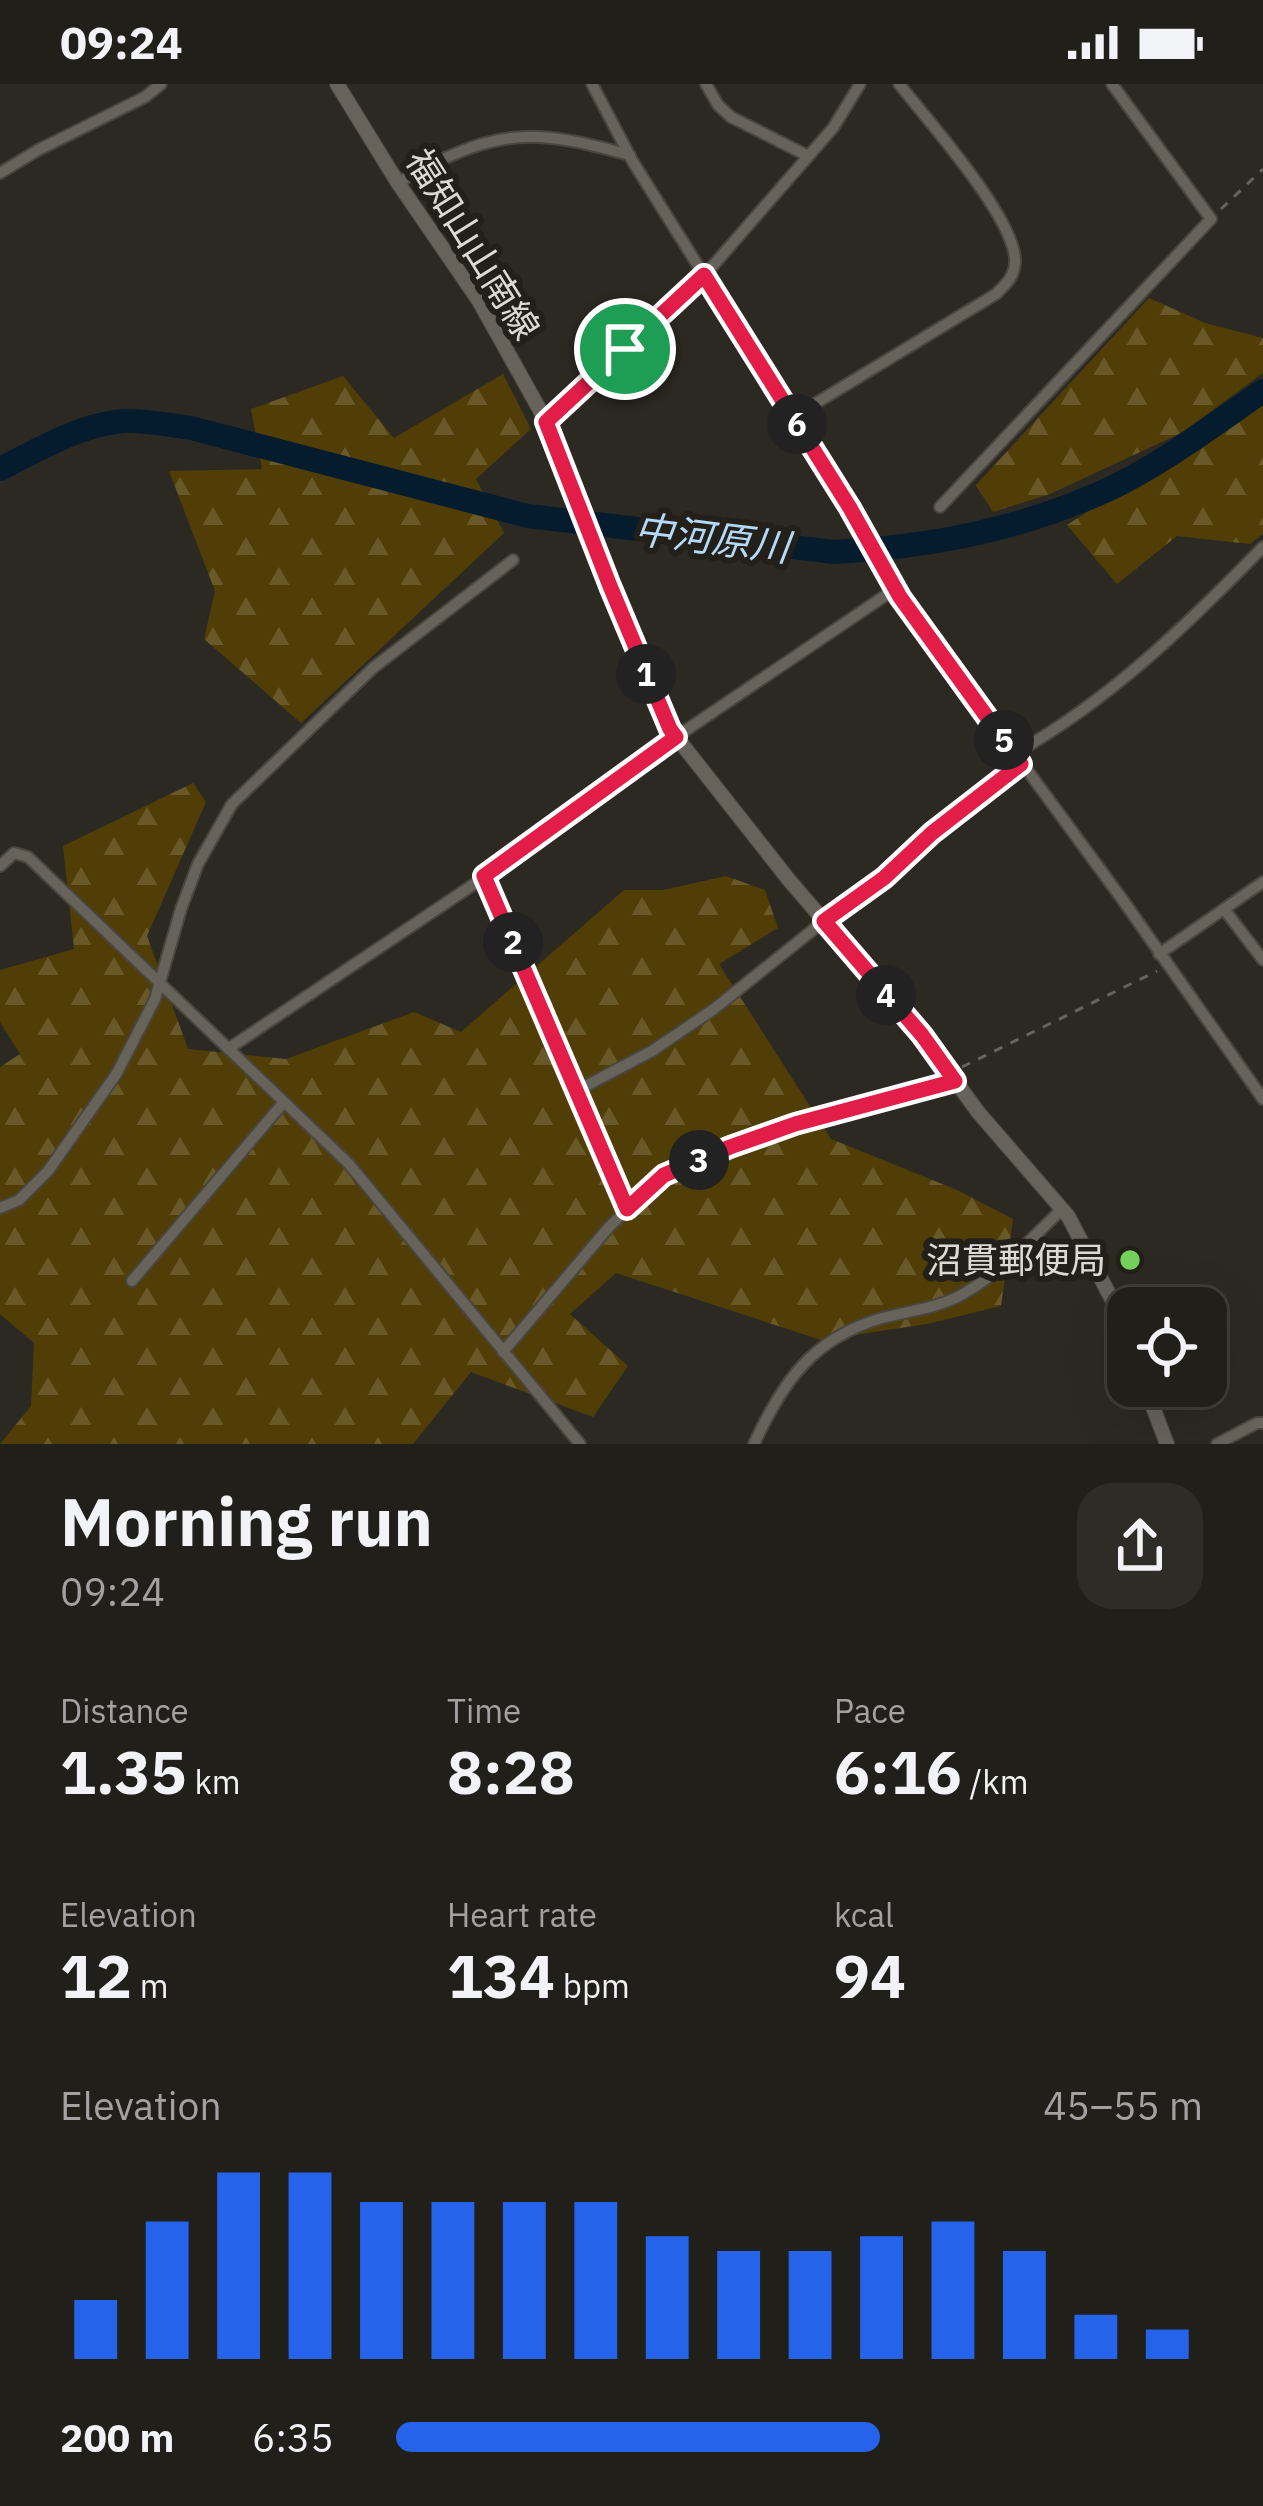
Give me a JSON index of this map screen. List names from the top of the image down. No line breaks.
{"streets":{"main road":["福知山山南線"]},"water":["中河原川"],"places":["沼貫郵便局"],"page":{"status":"09:24","pins":["6","1","5","2","4","3"],"heading":["Morning run","09:24"],"stats":[["Distance","1.35 km"],["Time","8:28"],["Pace","6:16 /km"],["Elevation","12 m"],["Heart rate","134 bpm"],["kcal","94"]],"chart":["Elevation","45–55 m"],"list":[{"name":"200 m","note":"6:35"}]}}
